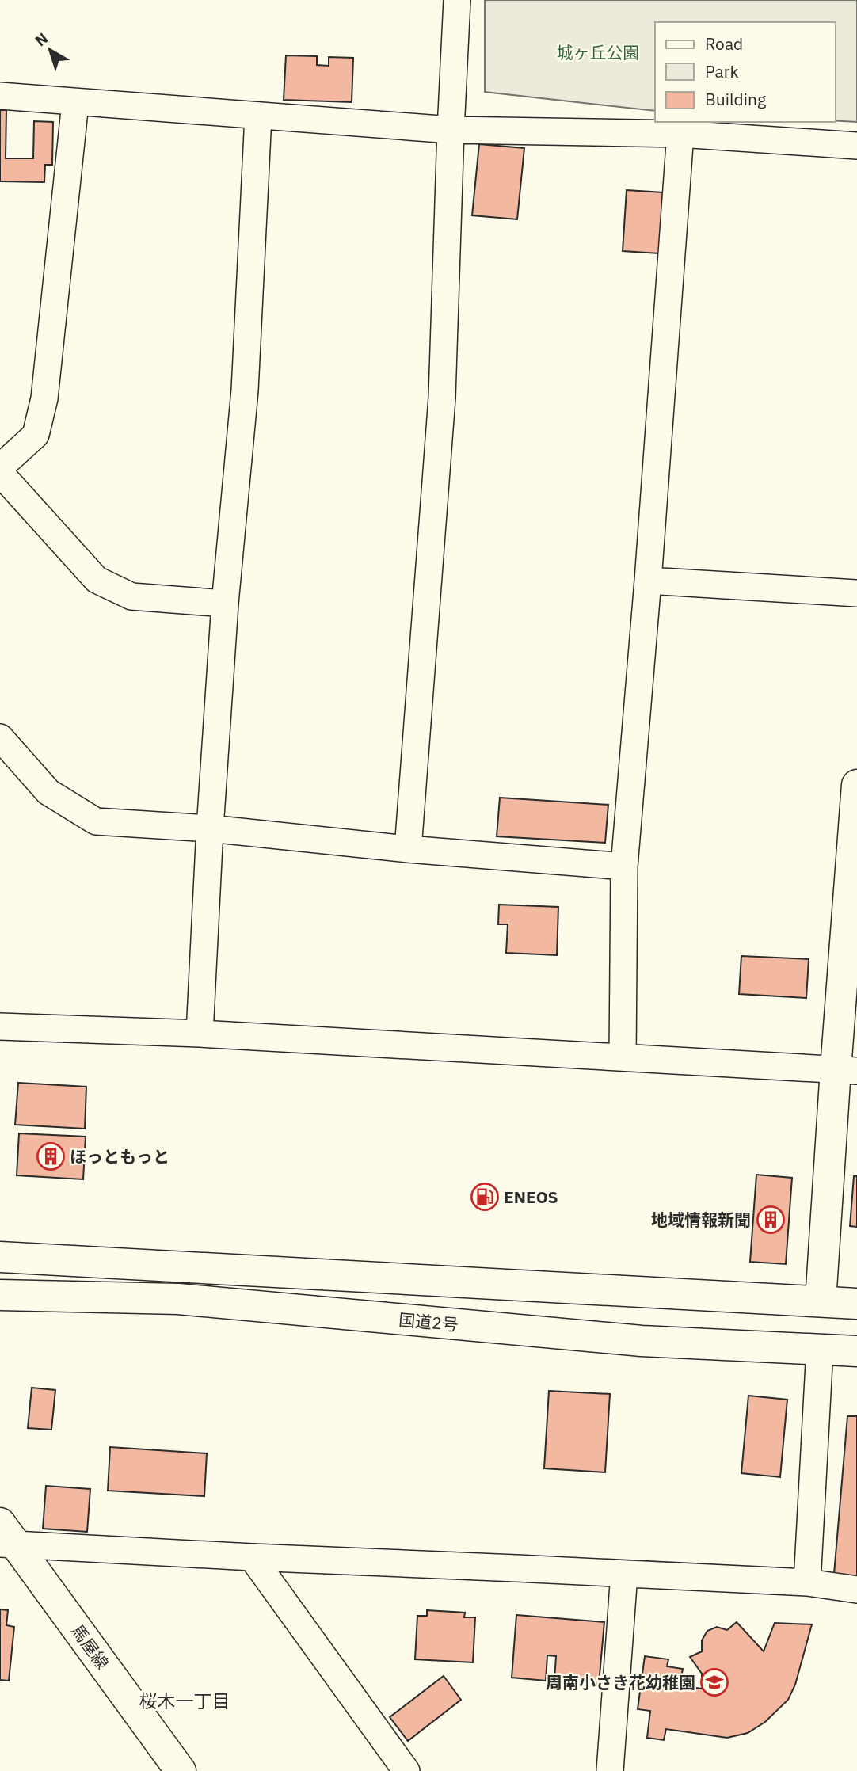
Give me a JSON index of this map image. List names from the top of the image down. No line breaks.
{"streets":{"main road":["国道2号","馬屋線"]},"districts":["桜木一丁目"],"parks":["城ヶ丘公園"],"places":{"building":["ほっともっと","地域情報新聞"],"fuel station":["ENEOS"],"school or university":["周南小さき花幼稚園"]},"legend":["Road","Park","Building"],"north":"top left"}
